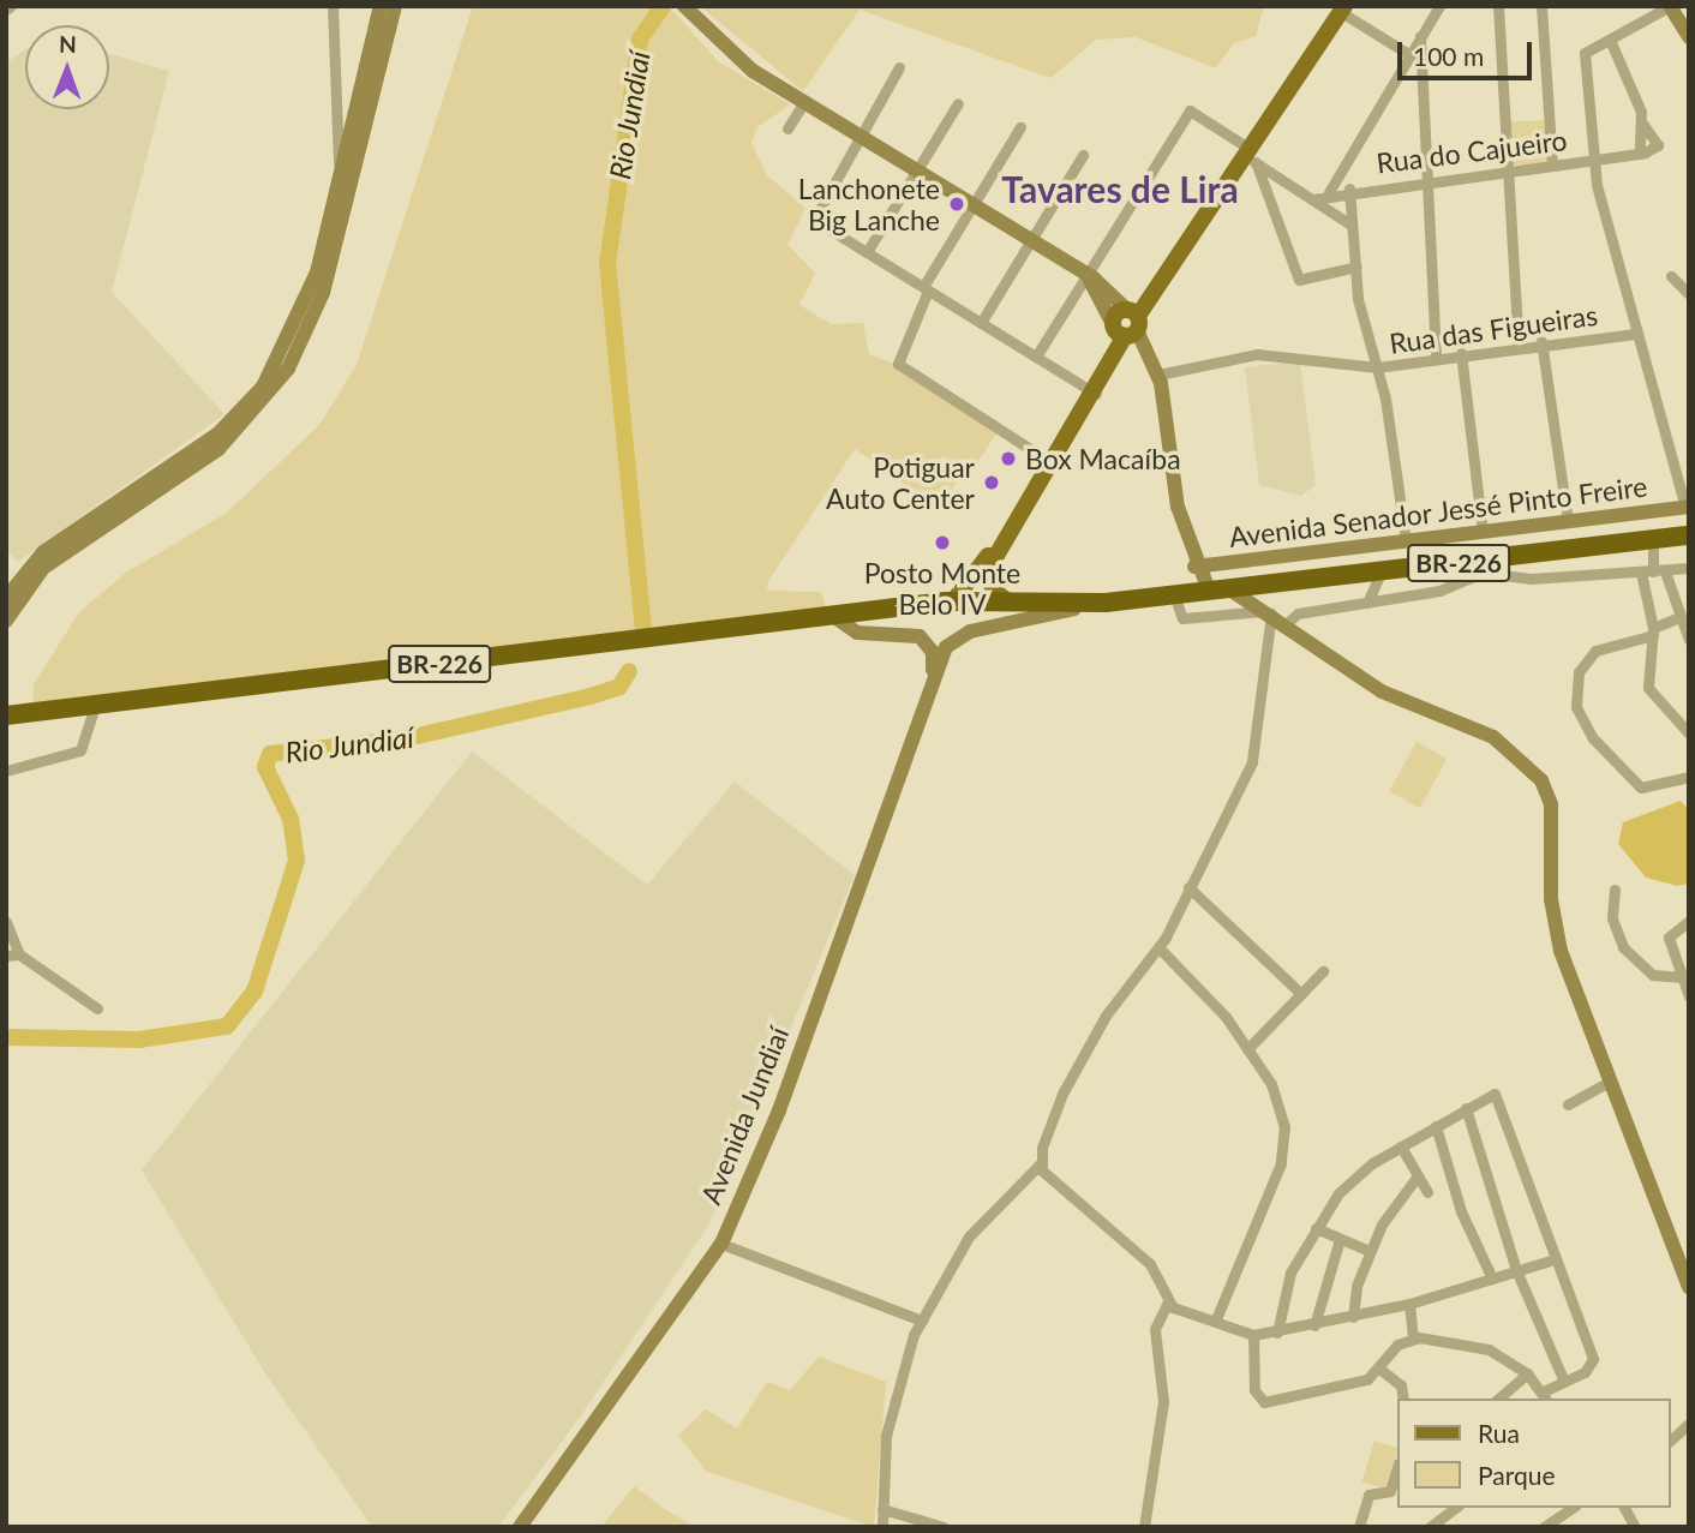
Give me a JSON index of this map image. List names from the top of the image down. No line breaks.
{"streets":{"highway":["BR-226"],"main road":["Avenida Senador Jessé Pinto Freire","Avenida Jundiaí"],"street":["Rua do Cajueiro","Rua das Figueiras"]},"crossings":[["BR-226","Avenida Jundiaí"]],"districts":["Tavares de Lira"],"water":["Rio Jundiaí"],"places":["Lanchonete Big Lanche","Box Macaíba","Potiguar Auto Center","Posto Monte Belo IV"],"legend":["Rua","Parque"],"scale_bar":"100 m","north":"top"}
